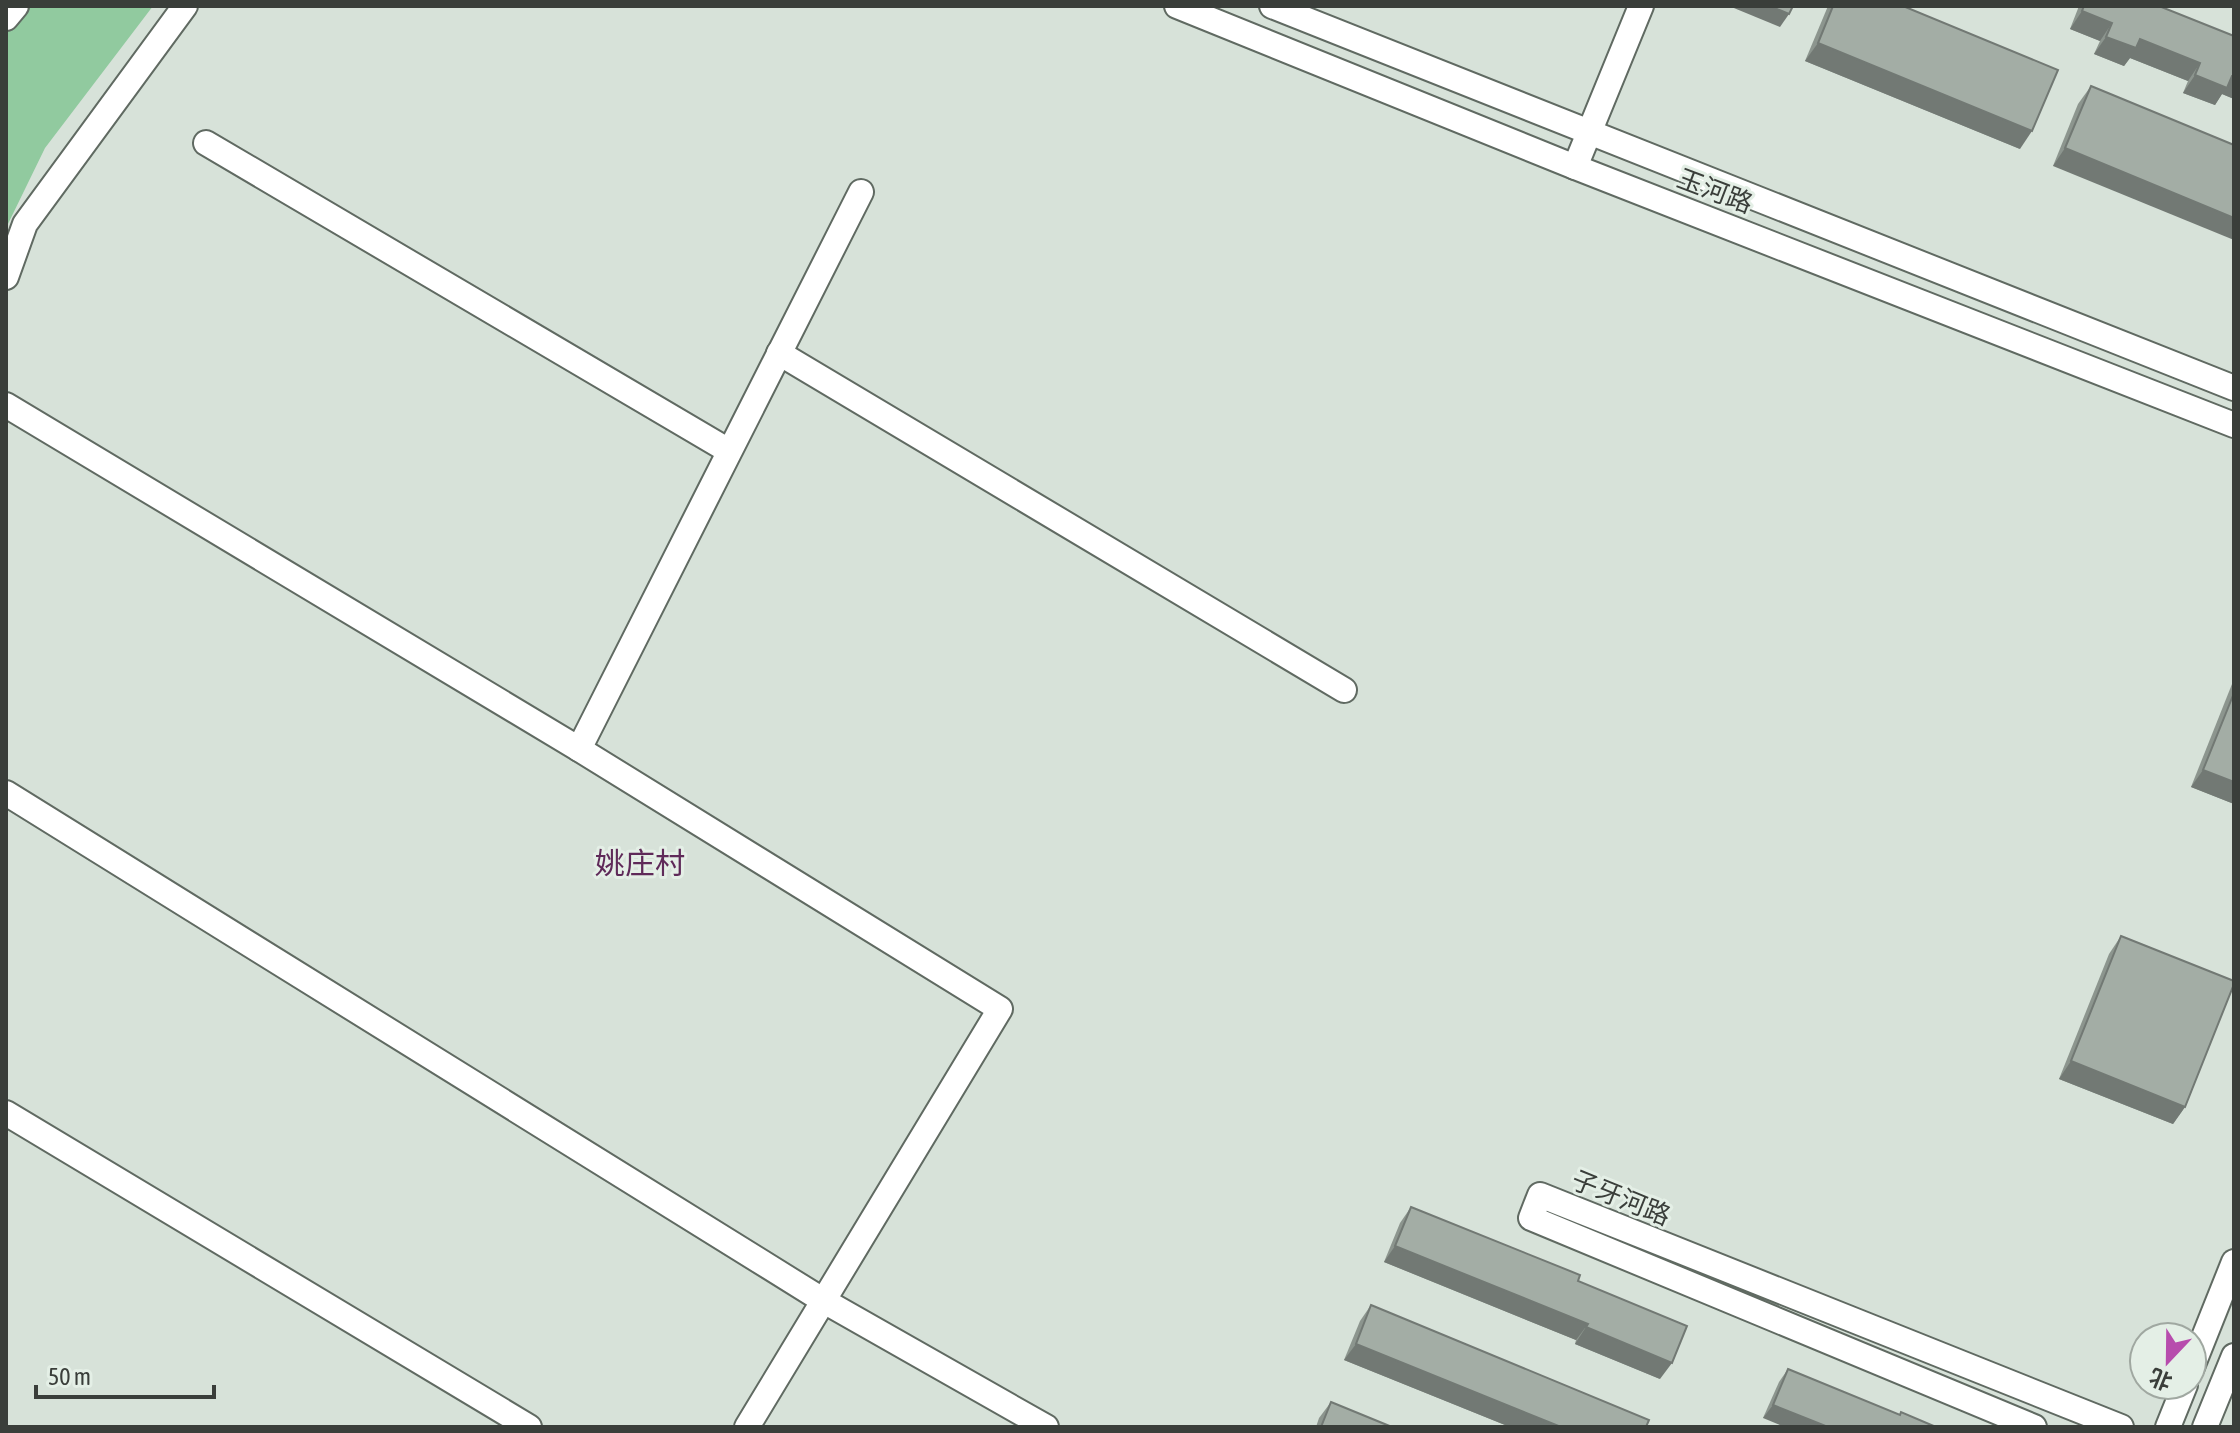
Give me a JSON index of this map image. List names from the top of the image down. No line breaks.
{"streets":{"street":["玉河路","子牙河路"]},"districts":["姚庄村"],"scale_bar":"50 m","north":"bottom"}
